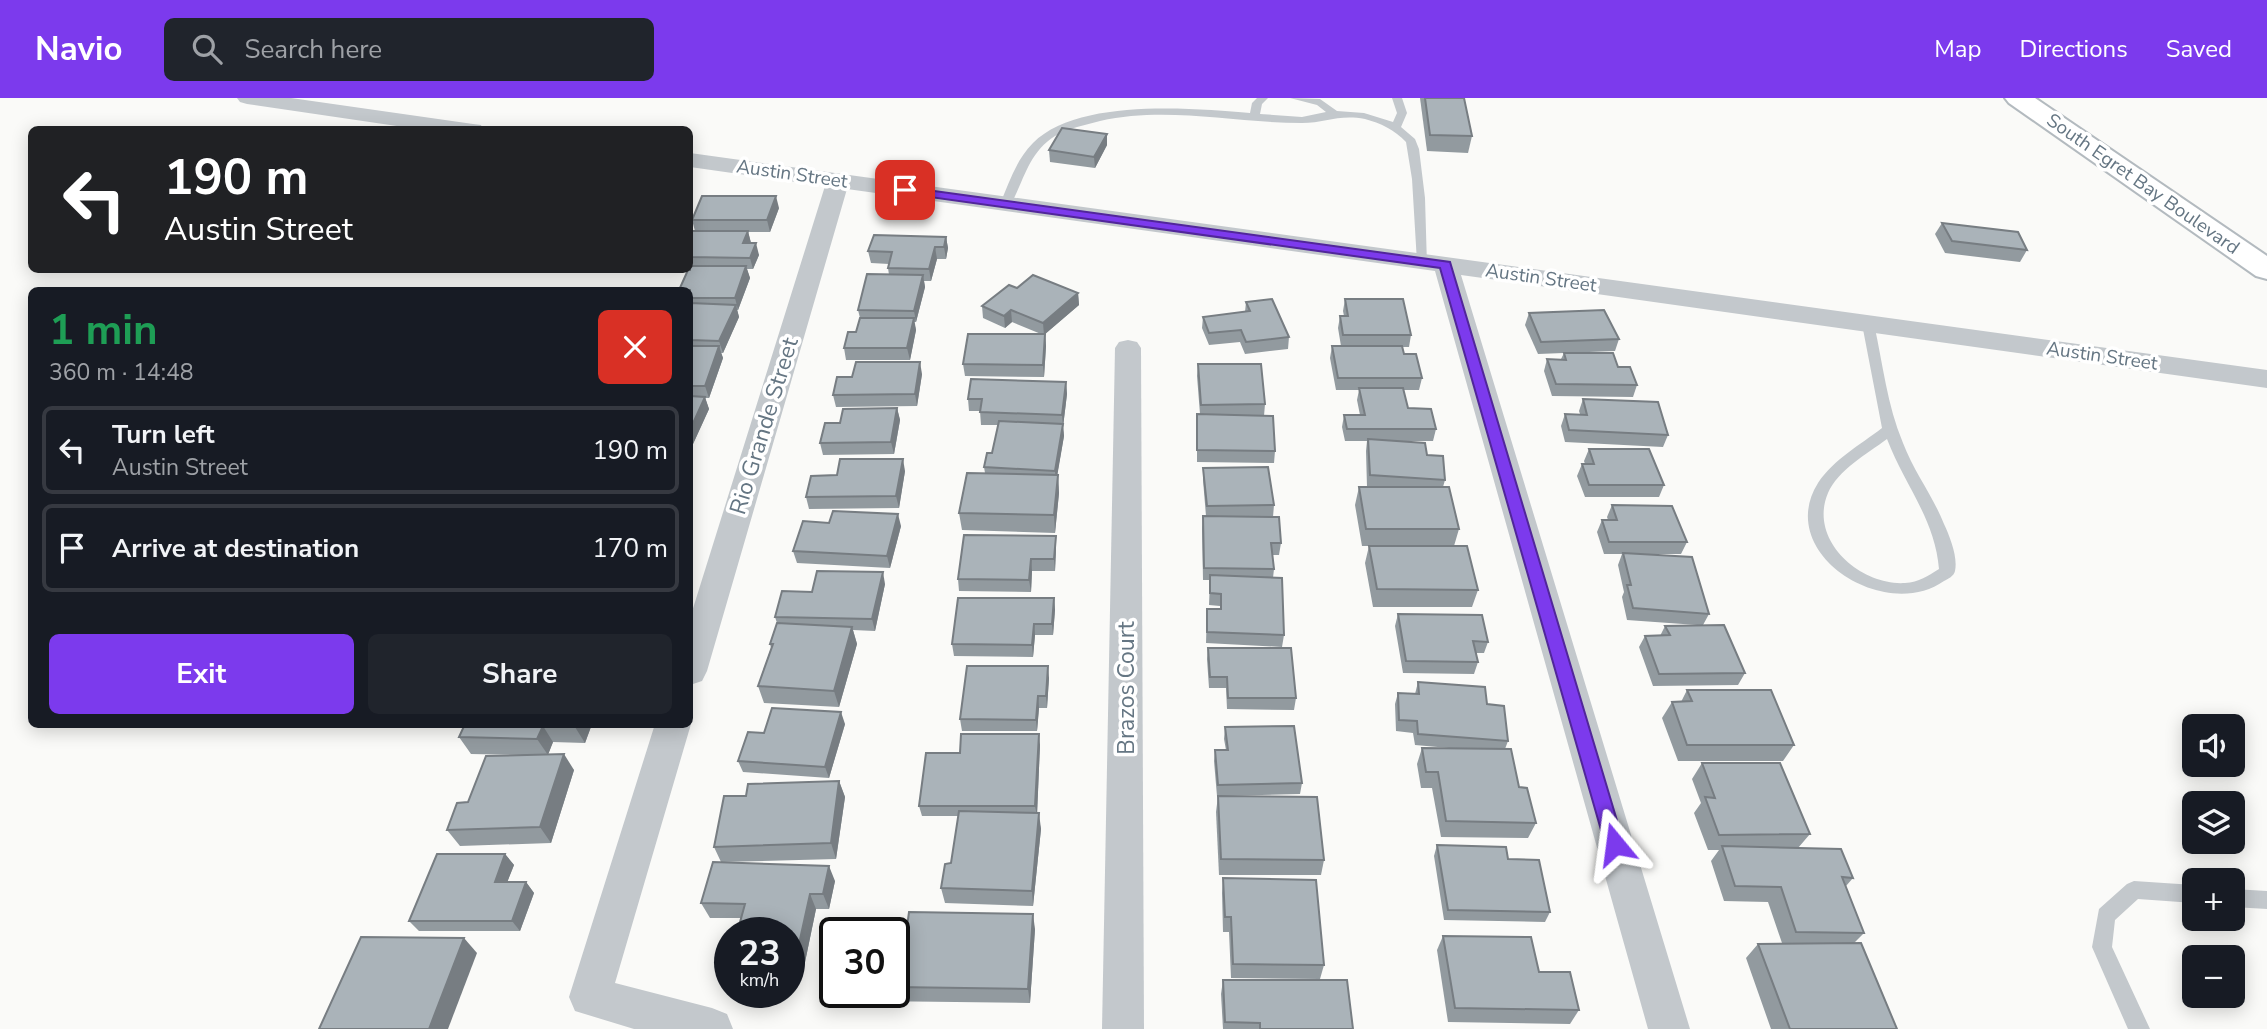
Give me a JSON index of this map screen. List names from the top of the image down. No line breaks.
{"streets":{"main road":["South Egret Bay Boulevard"],"street":["Austin Street","Rio Grande Street","Brazos Court"]},"crossings":[["Austin Street","Rio Grande Street"]],"page":{"header":"Navio","search":"Search here","nav":["Map","Directions","Saved"],"turn":["190 m","Austin Street"],"heading":["1 min","360 m · 14:48"],"list":[{"name":"Turn left","note":"Austin Street","value":"190 m"},{"name":"Arrive at destination","value":"170 m"}],"buttons":["Exit","Share"],"map_buttons":["+","−"],"speed":"23 km/h","limit":"30"}}
